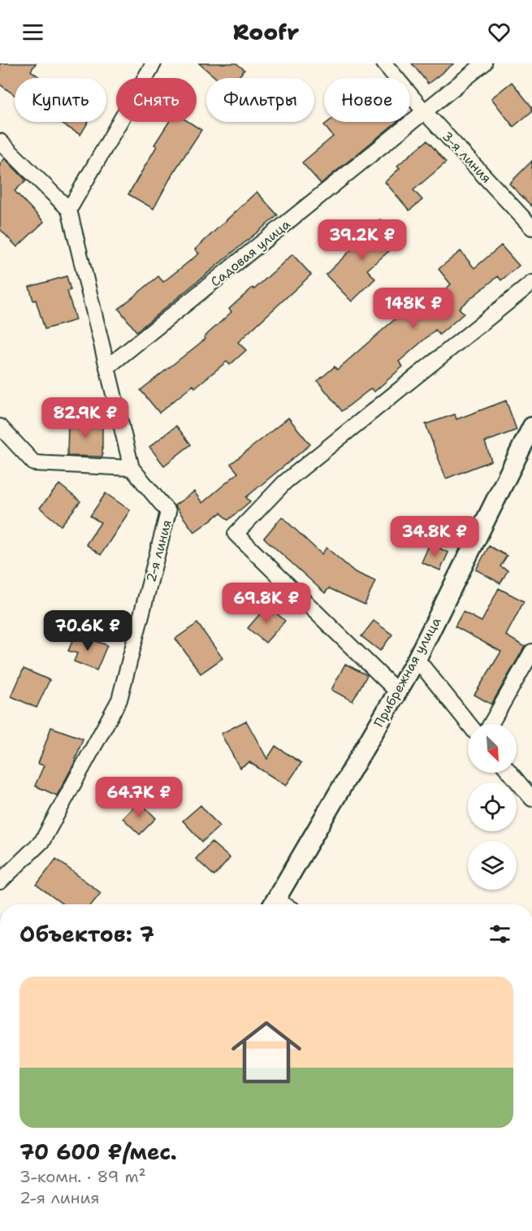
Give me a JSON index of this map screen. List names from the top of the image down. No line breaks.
{"streets":{"street":["3-я линия","Садовая улица","2-я линия","Прибрежная улица"]},"crossings":[["3-я линия","Садовая улица"],["Садовая улица","2-я линия"]],"north":"bottom right","page":{"header":"Roofr","chip":["Купить","Снять","Фильтры","Новое"],"price":["39.2K ₽","148K ₽","82.9K ₽","34.8K ₽","69.8K ₽","70.6K ₽","64.7K ₽"],"heading":"Объектов: 7","list":[{"name":"70 600 ₽/мес.","note":"3-комн. · 89 m² · 2-я линия"}]}}
